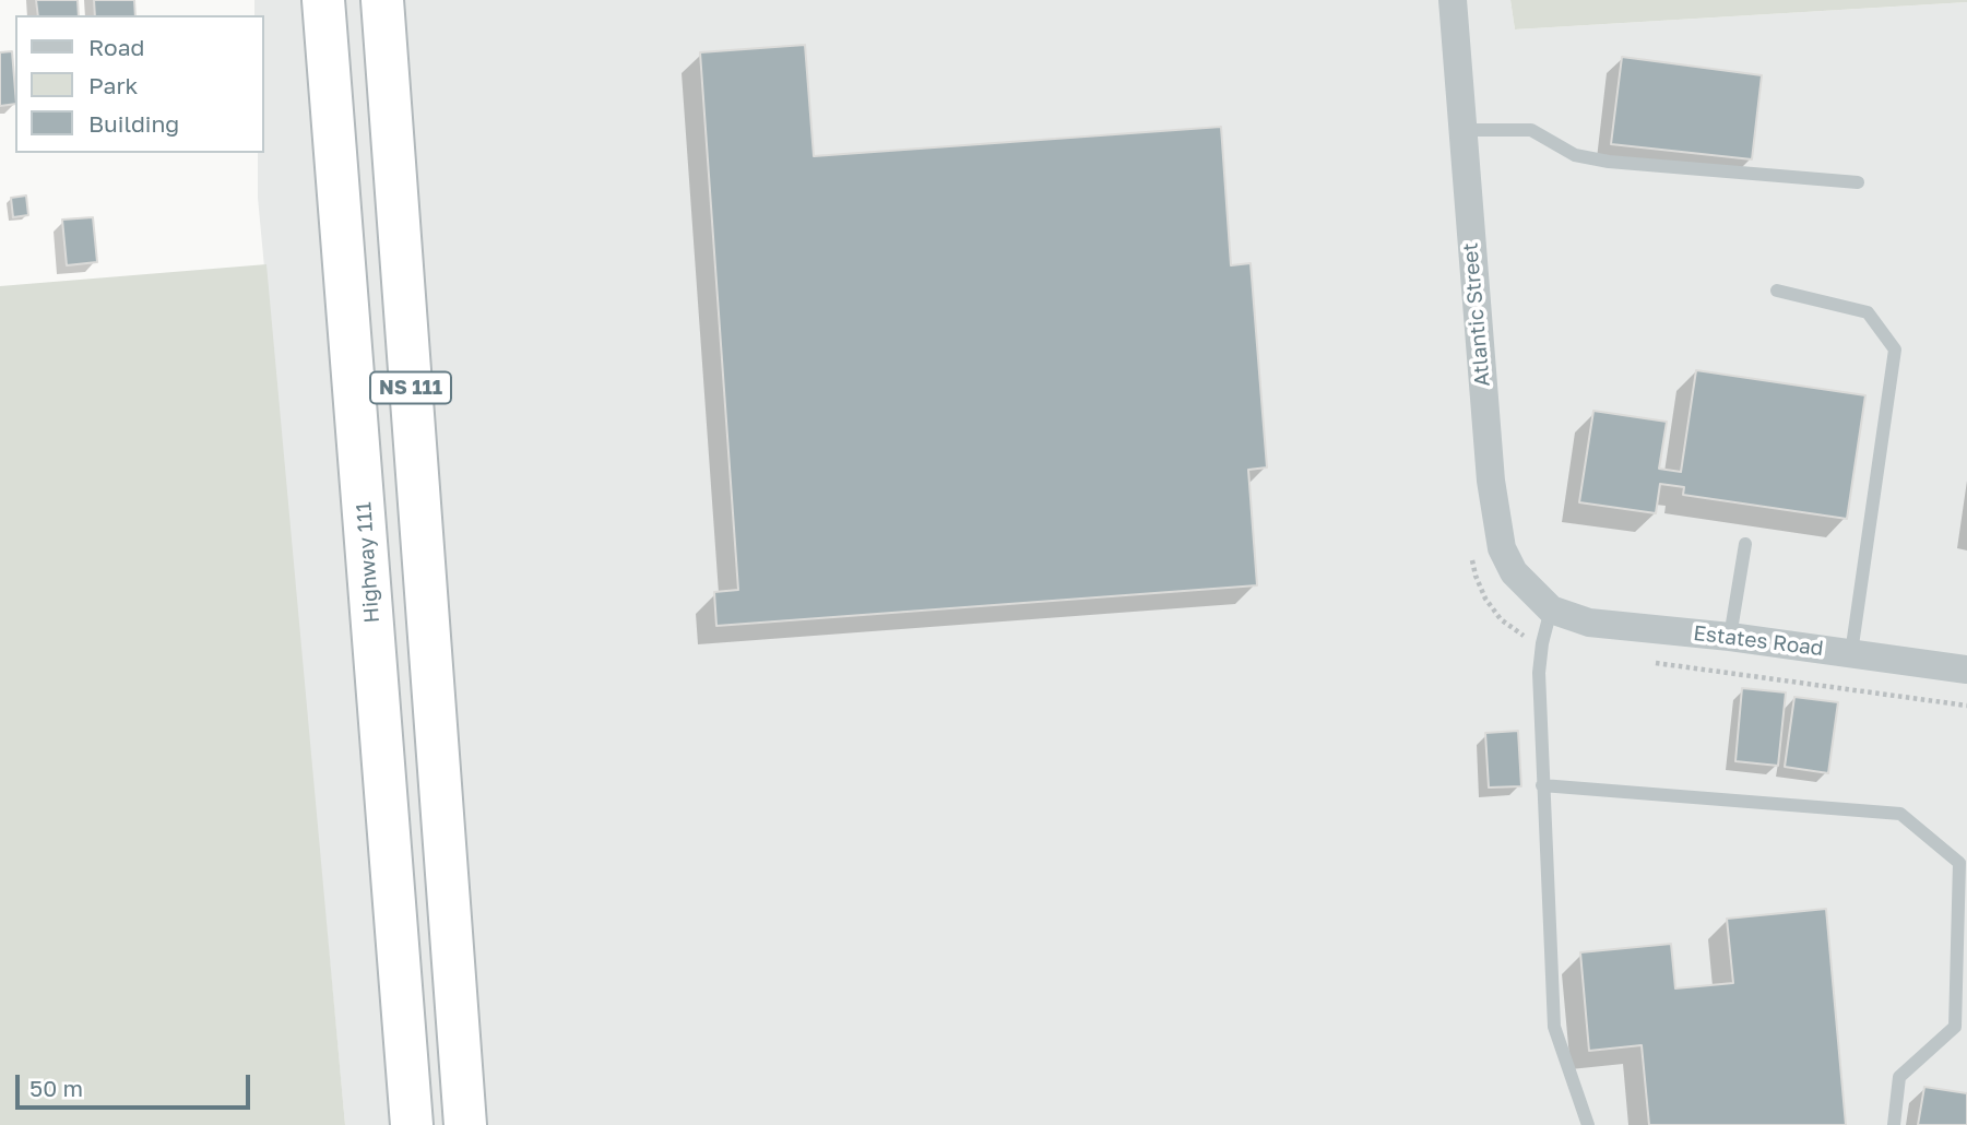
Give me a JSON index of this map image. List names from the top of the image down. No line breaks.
{"streets":{"highway":["NS 111","Highway 111"],"street":["Atlantic Street","Estates Road"]},"crossings":[["Atlantic Street","Estates Road"]],"legend":["Road","Park","Building"],"scale_bar":"50 m"}
